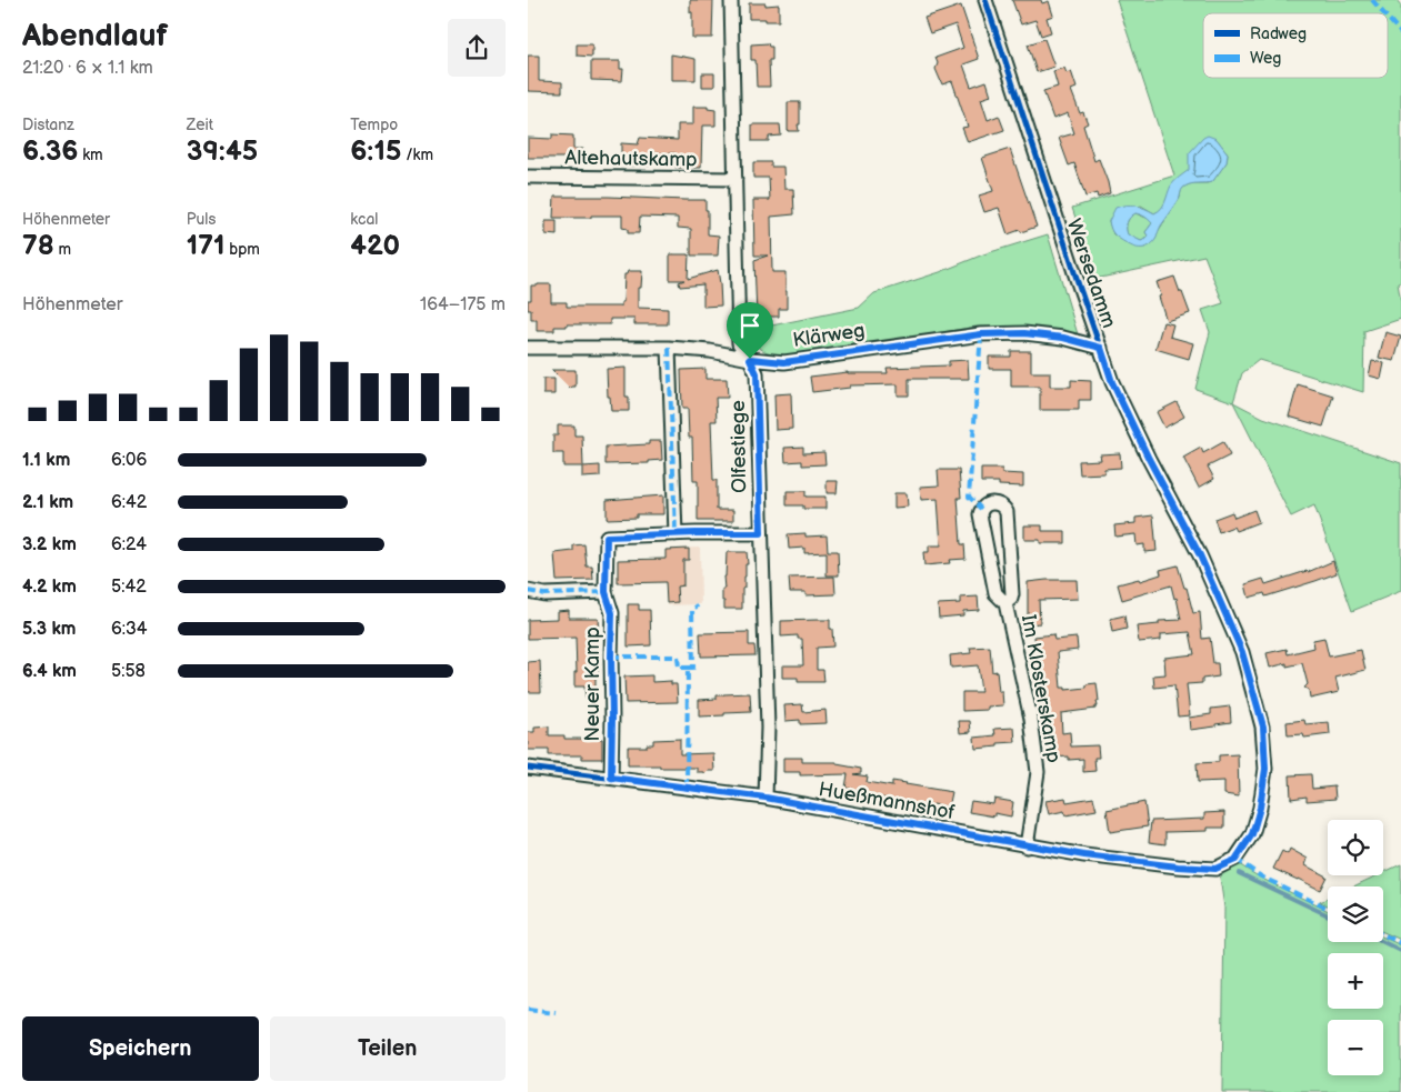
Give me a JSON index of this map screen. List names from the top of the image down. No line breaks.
{"streets":{"street":["Altehautskamp","Wersedamm","Klärweg","Olfestiege","Neuer Kamp","Im Klosterskamp","Hueßmannshof"]},"crossings":[["Altehautskamp","Olfestiege"],["Wersedamm","Klärweg"],["Wersedamm","Hueßmannshof"],["Klärweg","Olfestiege"],["Olfestiege","Neuer Kamp"],["Olfestiege","Hueßmannshof"],["Neuer Kamp","Hueßmannshof"],["Im Klosterskamp","Hueßmannshof"]],"legend":["Radweg","Weg"],"page":{"heading":["Abendlauf","21:20 · 6 × 1.1 km"],"stats":[["Distanz","6.36 km"],["Zeit","39:45"],["Tempo","6:15 /km"],["Höhenmeter","78 m"],["Puls","171 bpm"],["kcal","420"]],"chart":["Höhenmeter","164–175 m"],"list":[{"name":"1.1 km","note":"6:06"},{"name":"2.1 km","note":"6:42"},{"name":"3.2 km","note":"6:24"},{"name":"4.2 km","note":"5:42"},{"name":"5.3 km","note":"6:34"},{"name":"6.4 km","note":"5:58"}],"map_buttons":["+","−"],"buttons":["Speichern","Teilen"]}}
